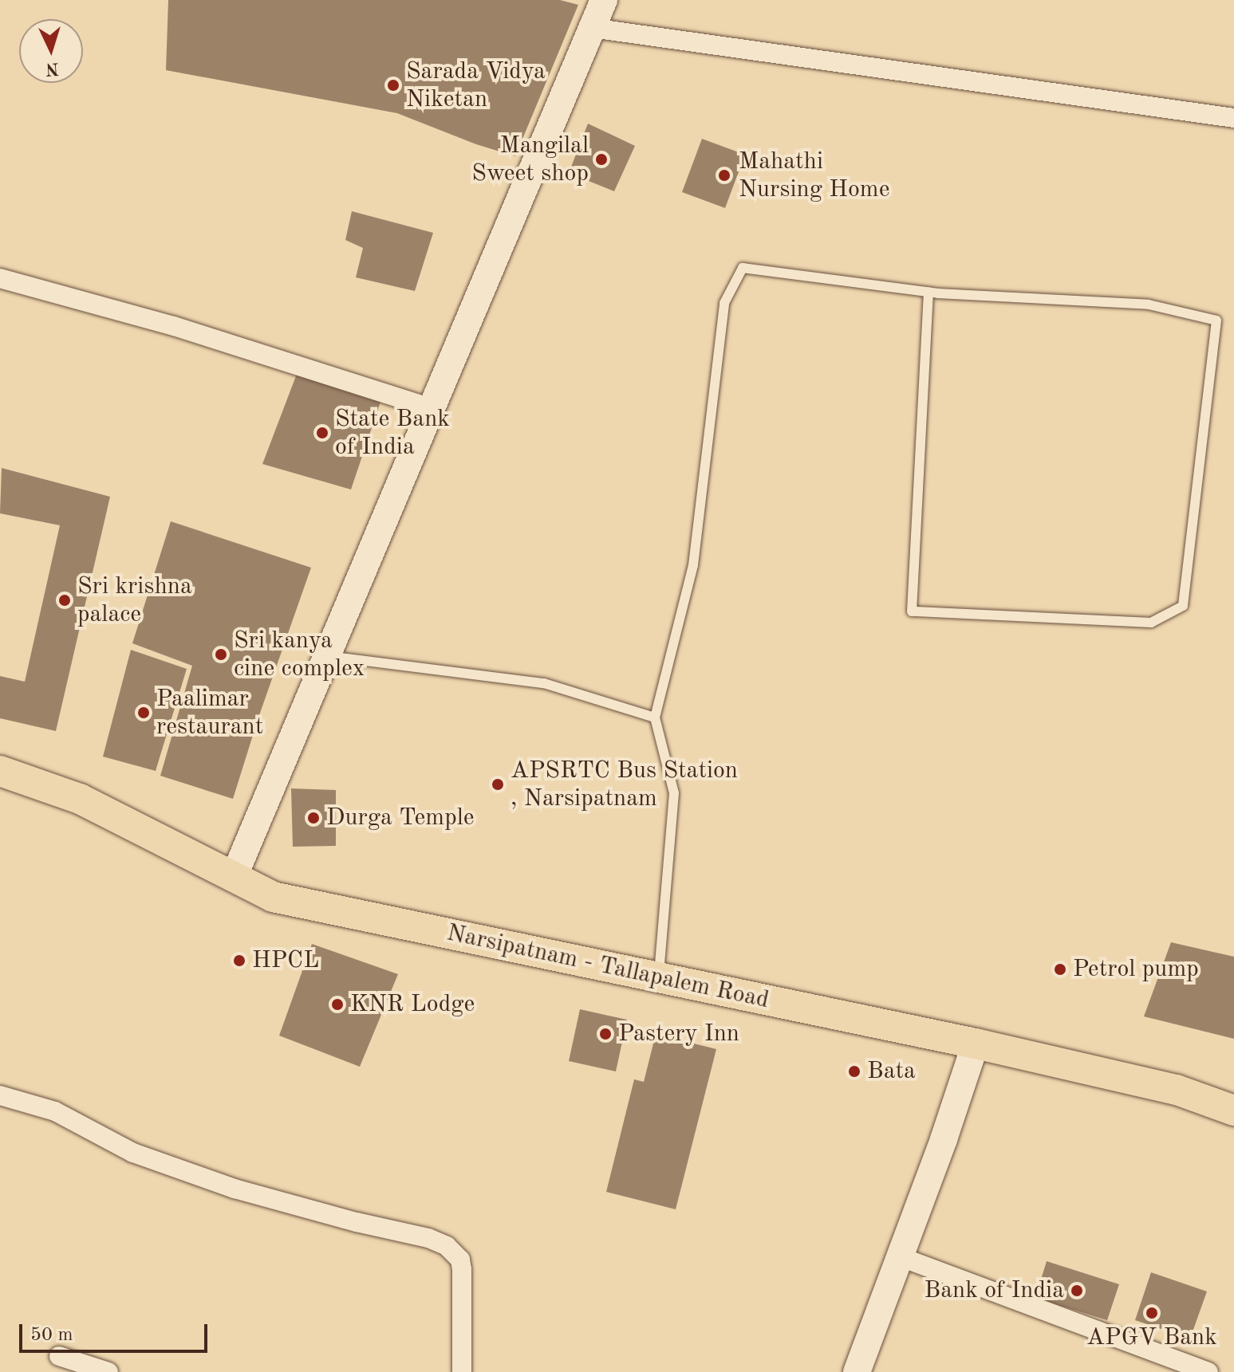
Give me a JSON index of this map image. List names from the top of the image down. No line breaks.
{"streets":{"main road":["Narsipatnam - Tallapalem Road"]},"places":["Sarada Vidya Niketan","Mangilal Sweet shop","Mahathi Nursing Home","State Bank of India","Sri krishna palace","Sri kanya cine complex","Paalimar restaurant","APSRTC Bus Station , Narsipatnam","Durga Temple","HPCL","Petrol pump","KNR Lodge","Pastery Inn","Bata","Bank of India","APGV Bank"],"scale_bar":"50 m","north":"bottom"}
